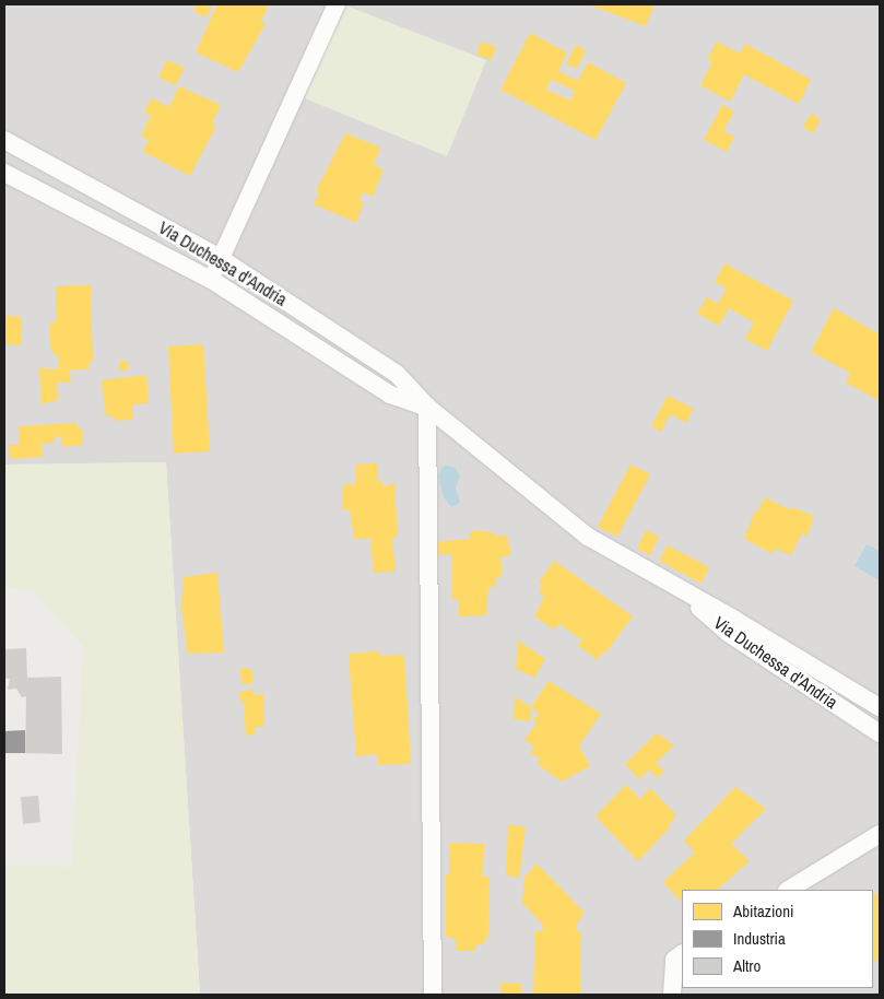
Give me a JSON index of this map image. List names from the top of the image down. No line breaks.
{"streets":{"street":["Via Duchessa d'Andria"]},"legend":["Abitazioni","Industria","Altro"]}
